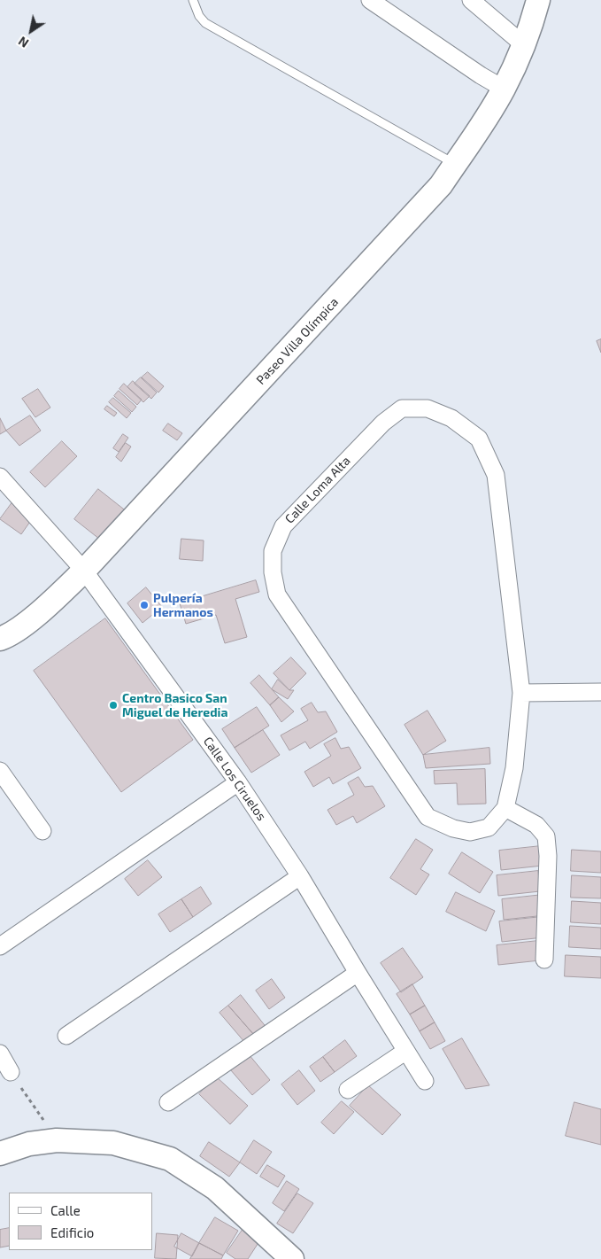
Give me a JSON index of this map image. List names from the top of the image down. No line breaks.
{"streets":{"main road":["Paseo Villa Olímpica"],"street":["Calle Loma Alta","Calle Los Ciruelos"]},"crossings":[["Paseo Villa Olímpica","Calle Los Ciruelos"]],"places":["Pulpería Hermanos","Centro Basico San Miguel de Heredia"],"legend":["Calle","Edificio"],"north":"bottom left"}
